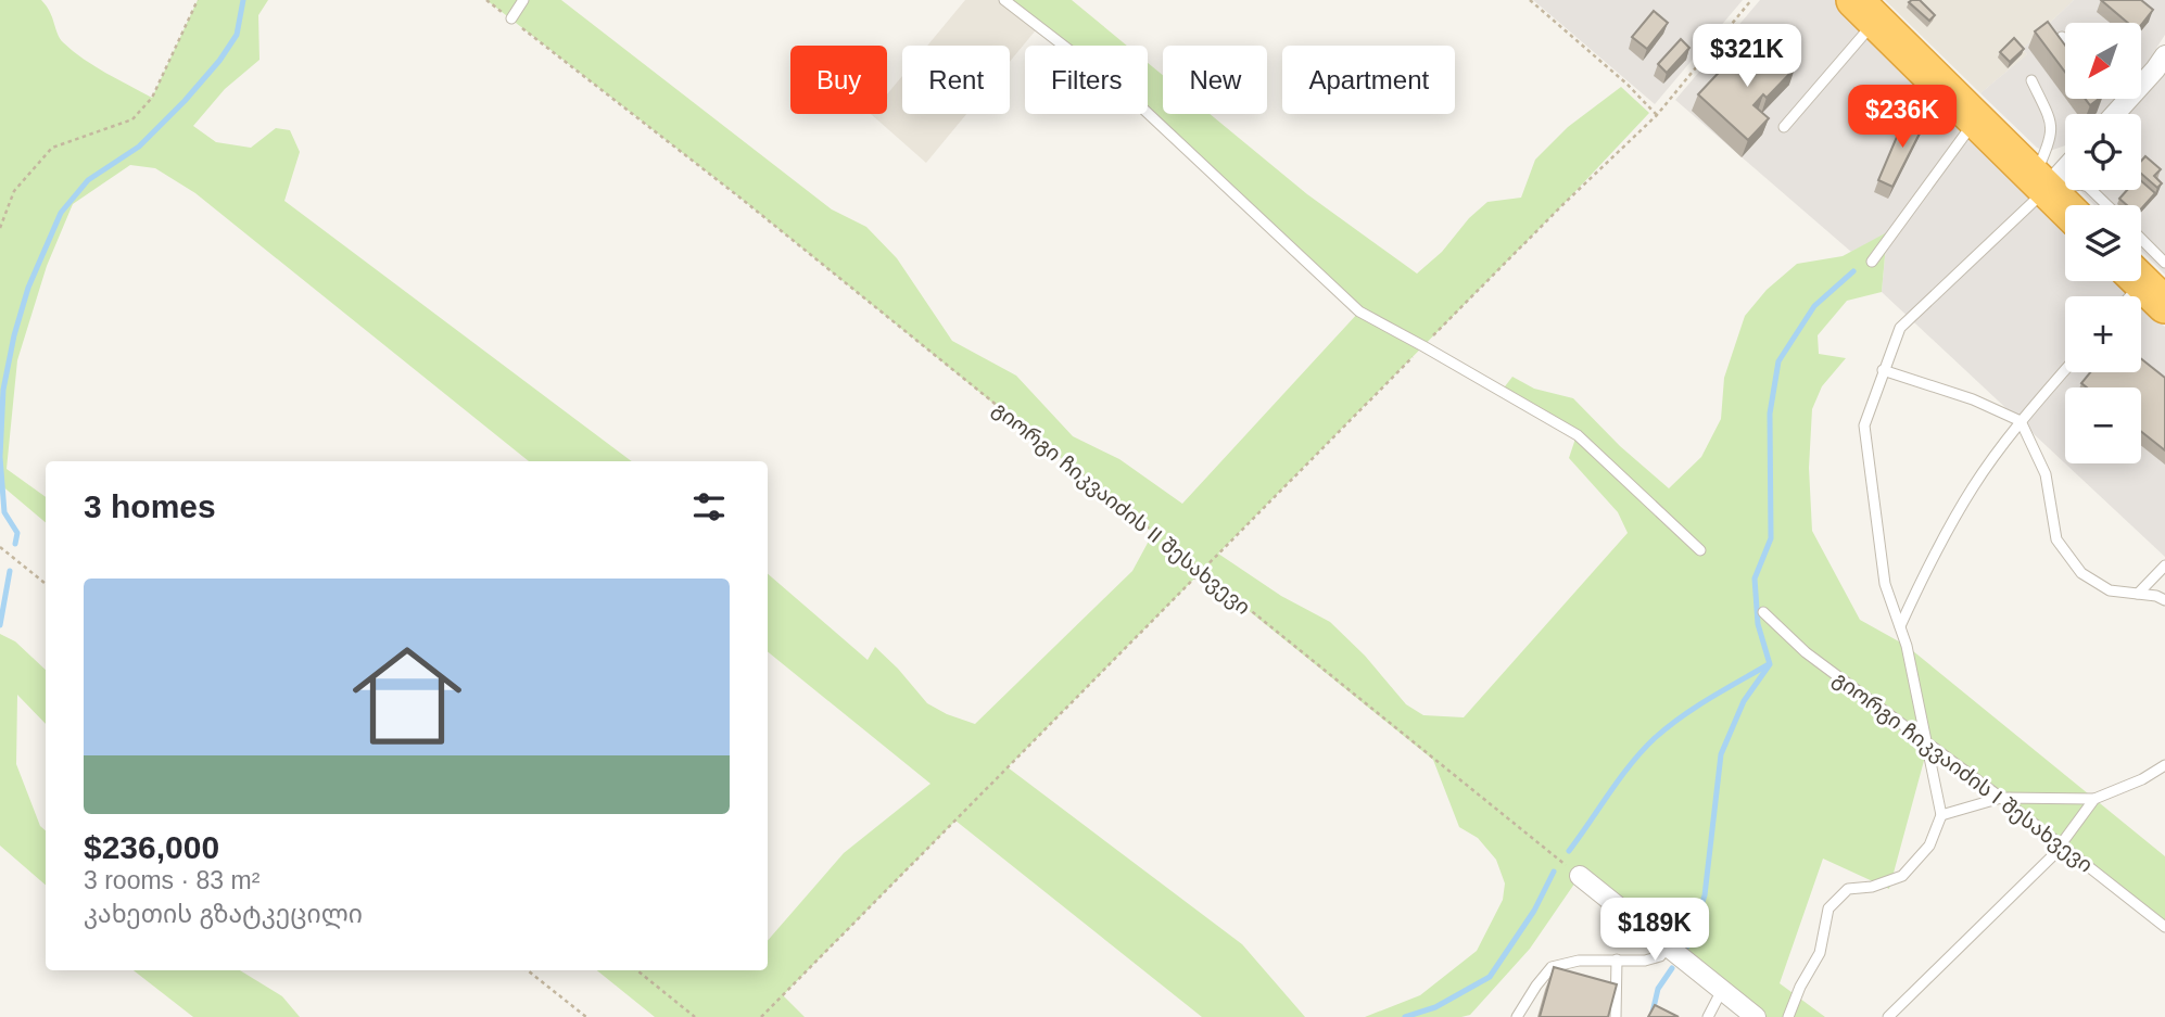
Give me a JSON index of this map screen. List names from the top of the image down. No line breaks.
{"streets":{"lane":["გიორგი ჩიკვაიძის I შესახვევი"],"path":["გიორგი ჩიკვაიძის II შესახვევი"]},"north":"bottom left","page":{"map_buttons":["+","−"],"price":["$321K","$236K","$189K"],"chip":["Buy","Rent","Filters","New","Apartment"],"heading":"3 homes","list":[{"name":"$236,000","note":"3 rooms · 83 m² · კახეთის გზატკეცილი"}]}}
